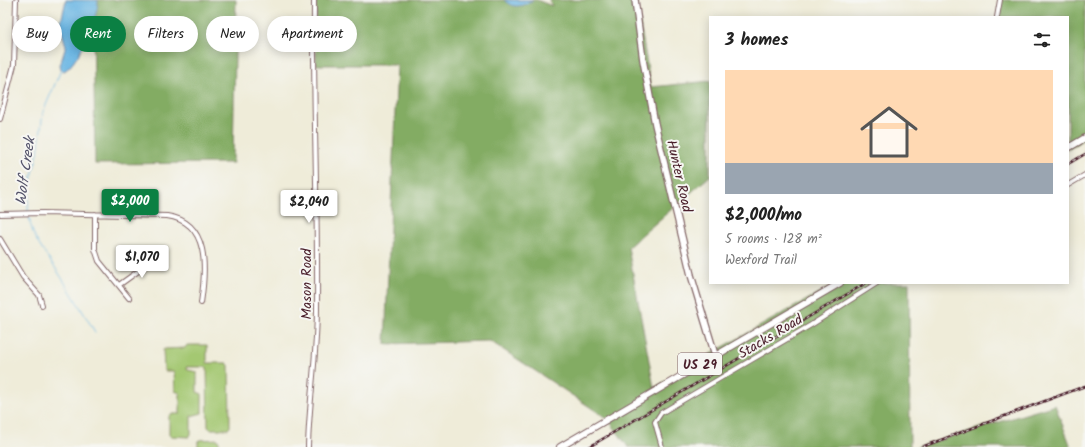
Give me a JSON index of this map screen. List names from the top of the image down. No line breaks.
{"streets":{"main road":["US 29"],"street":["Hunter Road","Mason Road","Stacks Road"]},"crossings":[["Hunter Road","US 29"]],"water":["Wolf Creek"],"page":{"chip":["Buy","Rent","Filters","New","Apartment"],"heading":"3 homes","list":[{"name":"$2,000/mo","note":"5 rooms · 128 m² · Wexford Trail"}],"price":["$2,000","$2,040","$1,070"]}}
